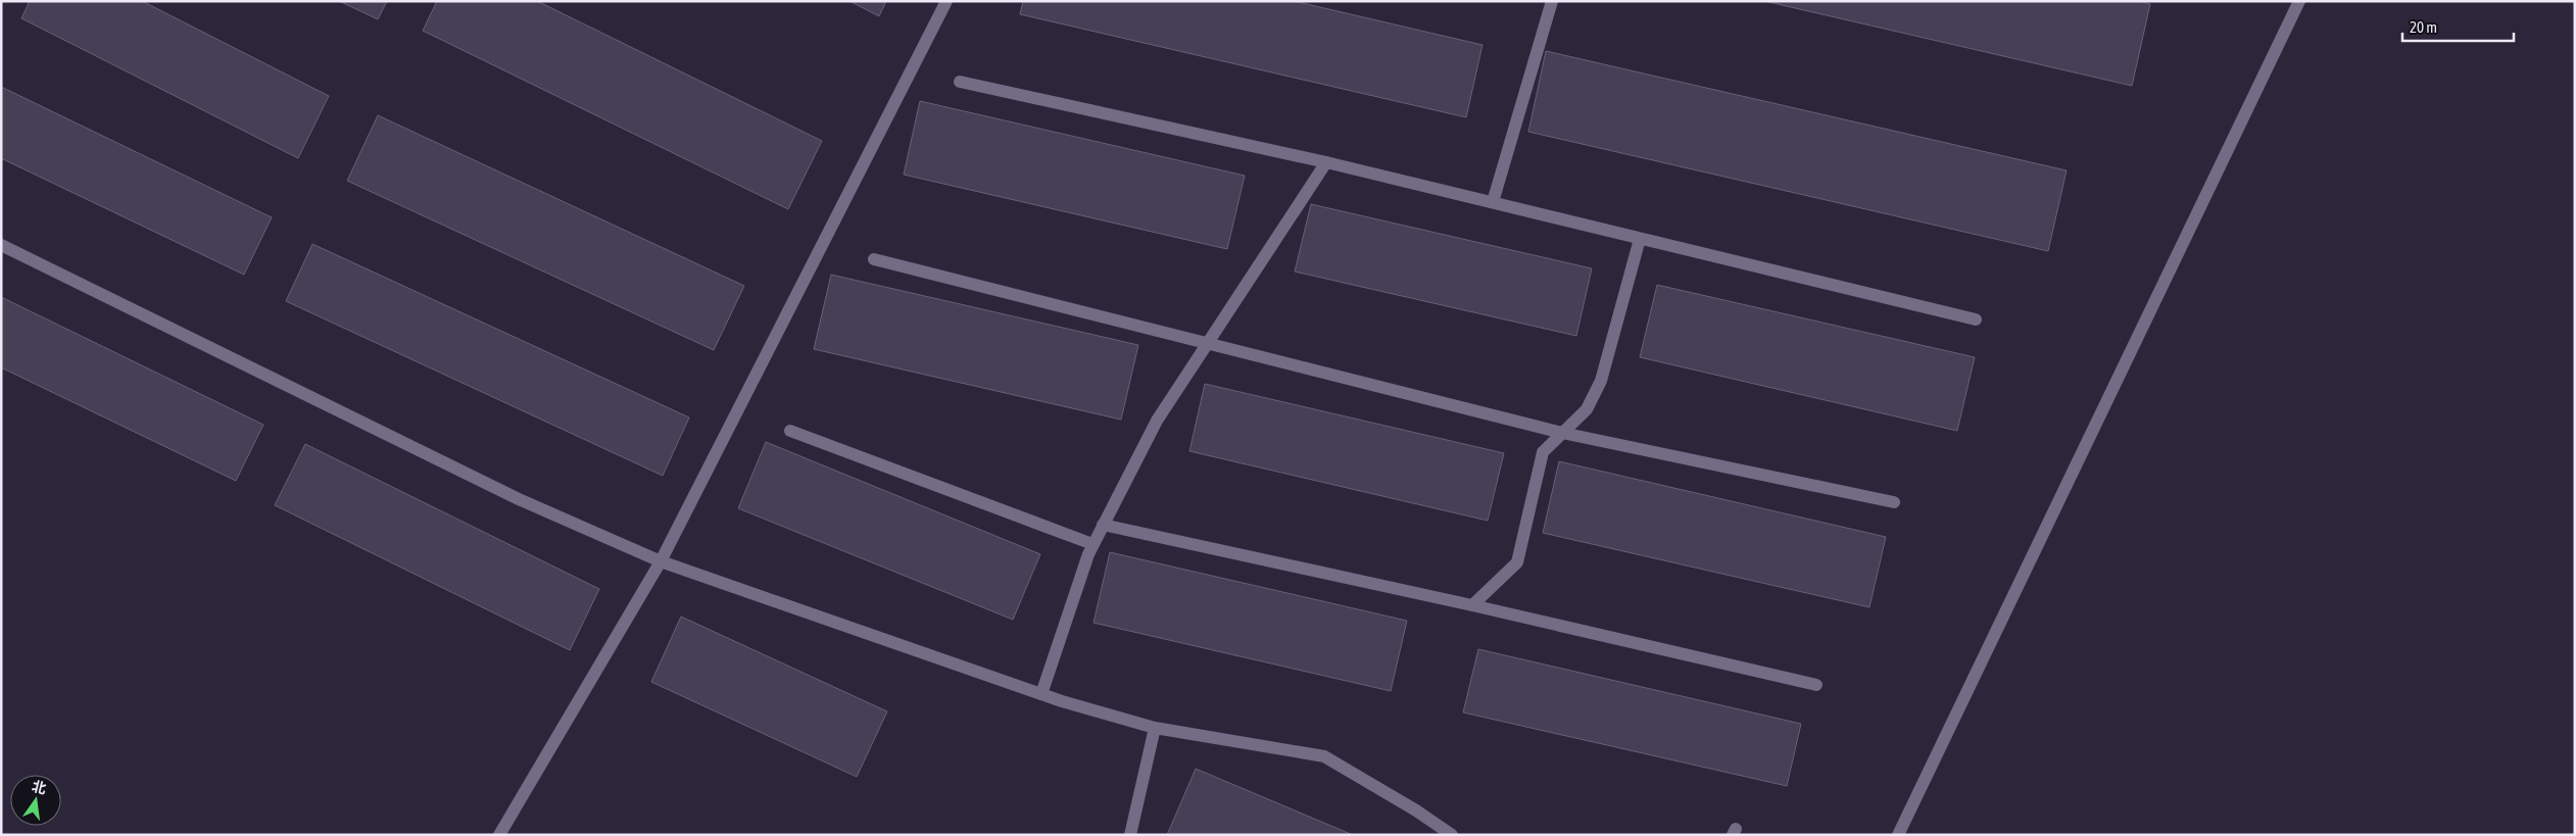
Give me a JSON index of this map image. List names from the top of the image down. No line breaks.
{"scale_bar":"20 m","north":"top"}
